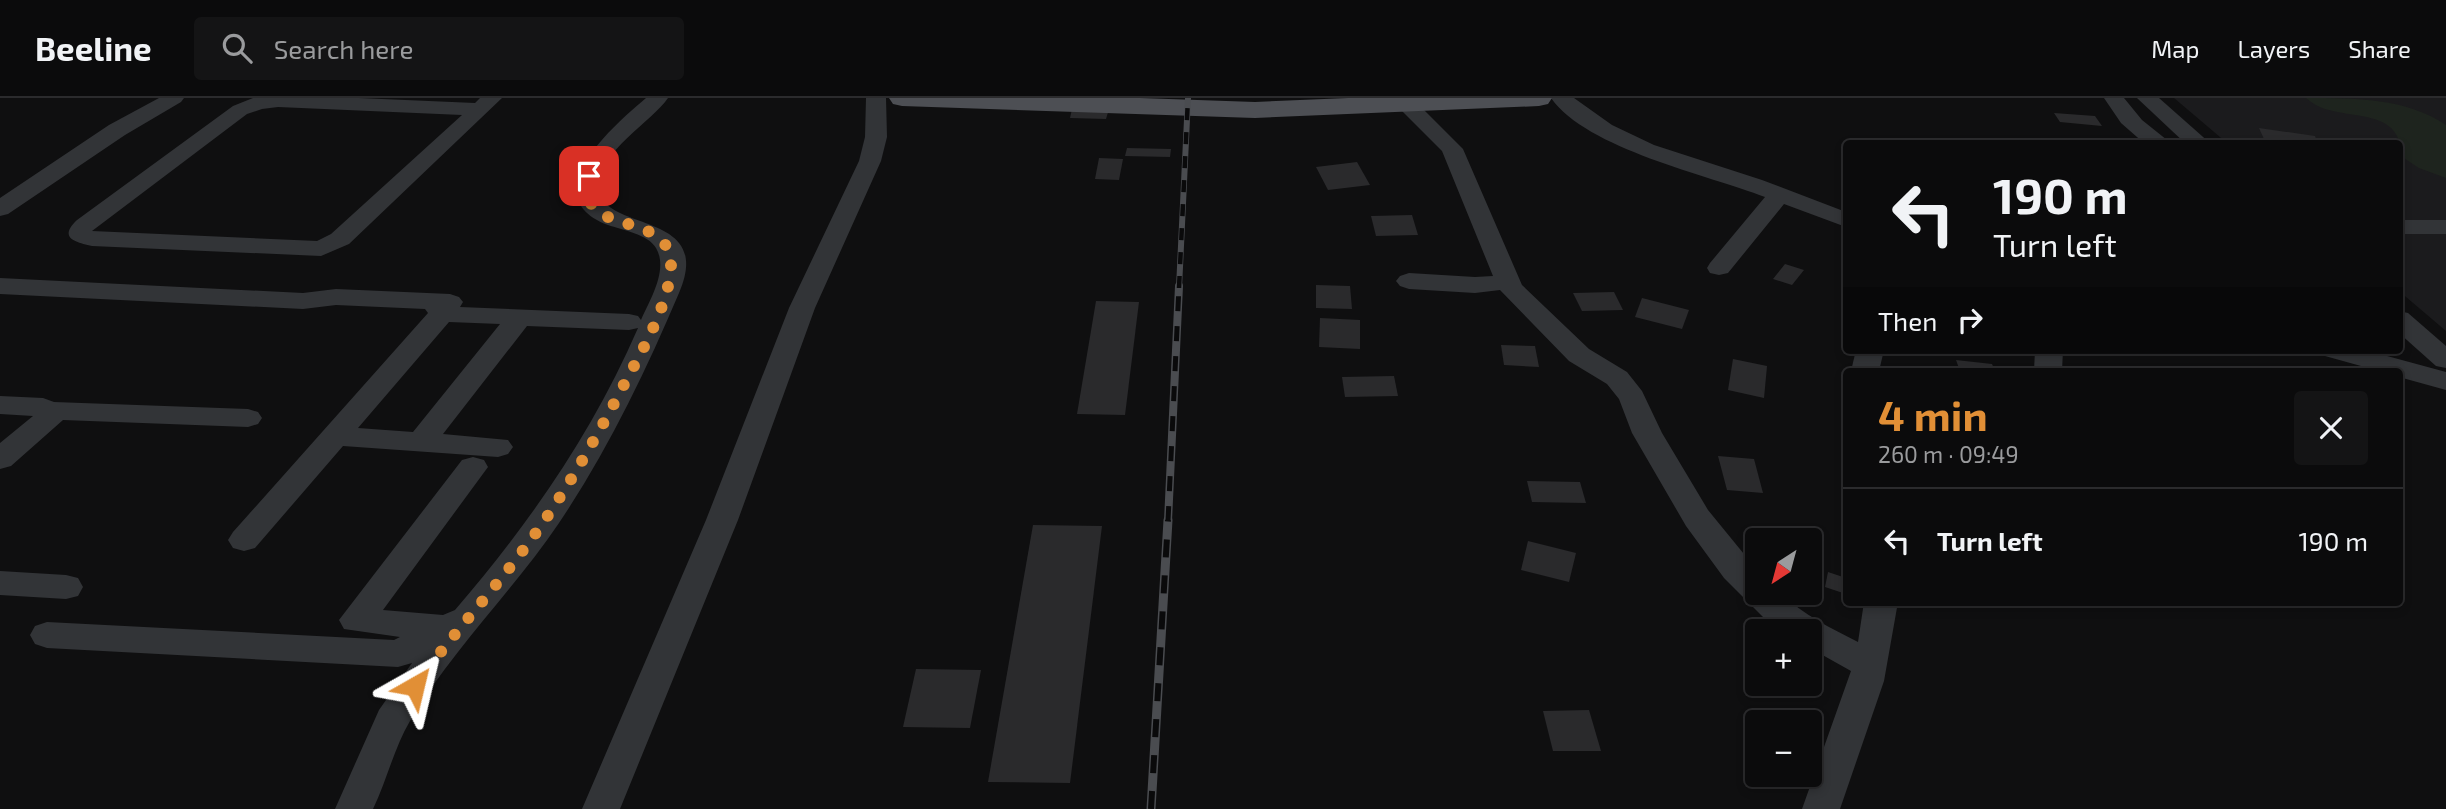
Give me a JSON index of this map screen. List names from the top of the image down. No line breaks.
{"north":"bottom left","page":{"header":"Beeline","search":"Search here","nav":["Map","Layers","Share"],"turn":["190 m","Turn left"],"then":"Then","heading":["4 min","260 m · 09:49"],"list":[{"name":"Turn left","value":"190 m"}],"map_buttons":["+","−"]}}
